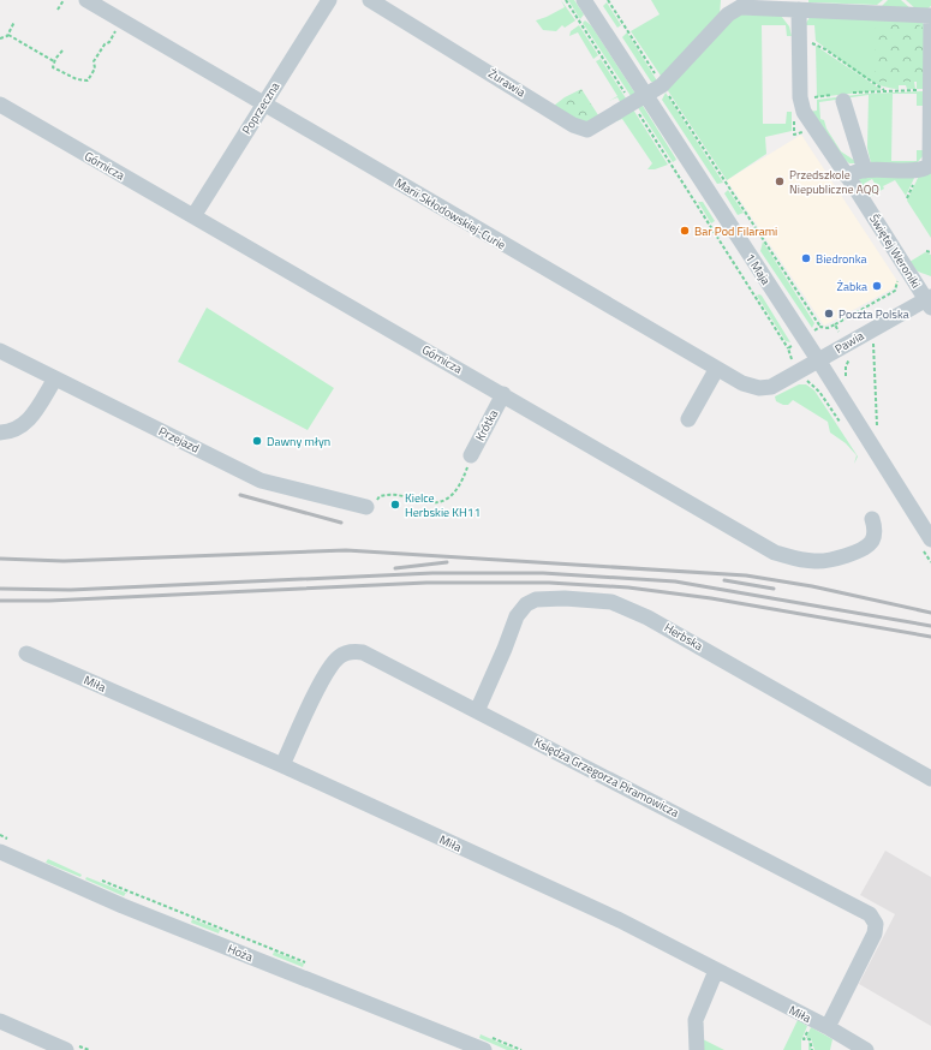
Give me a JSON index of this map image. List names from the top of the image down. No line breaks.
{"streets":{"street":["Żurawia","Poprzeczna","Górnicza","Marii Skłodowskiej-Curie","Świętej Weroniki","1 Maja","Pawia","Krótka","Przejazd","Herbska","Miła","Księdza Grzegorza Piramowicza","Hoża"]},"crossings":[["Żurawia","1 Maja"],["Poprzeczna","Górnicza"],["Poprzeczna","Marii Skłodowskiej-Curie"],["Górnicza","Krótka"],["Marii Skłodowskiej-Curie","1 Maja"],["Marii Skłodowskiej-Curie","Pawia"],["Świętej Weroniki","Pawia"],["1 Maja","Pawia"],["Herbska","Księdza Grzegorza Piramowicza"],["Miła","Księdza Grzegorza Piramowicza"]],"places":["Przedszkole Niepubliczne AQQ","Bar Pod Filarami","Biedronka","Żabka","Poczta Polska","Dawny młyn","Kielce Herbskie KH11"]}
